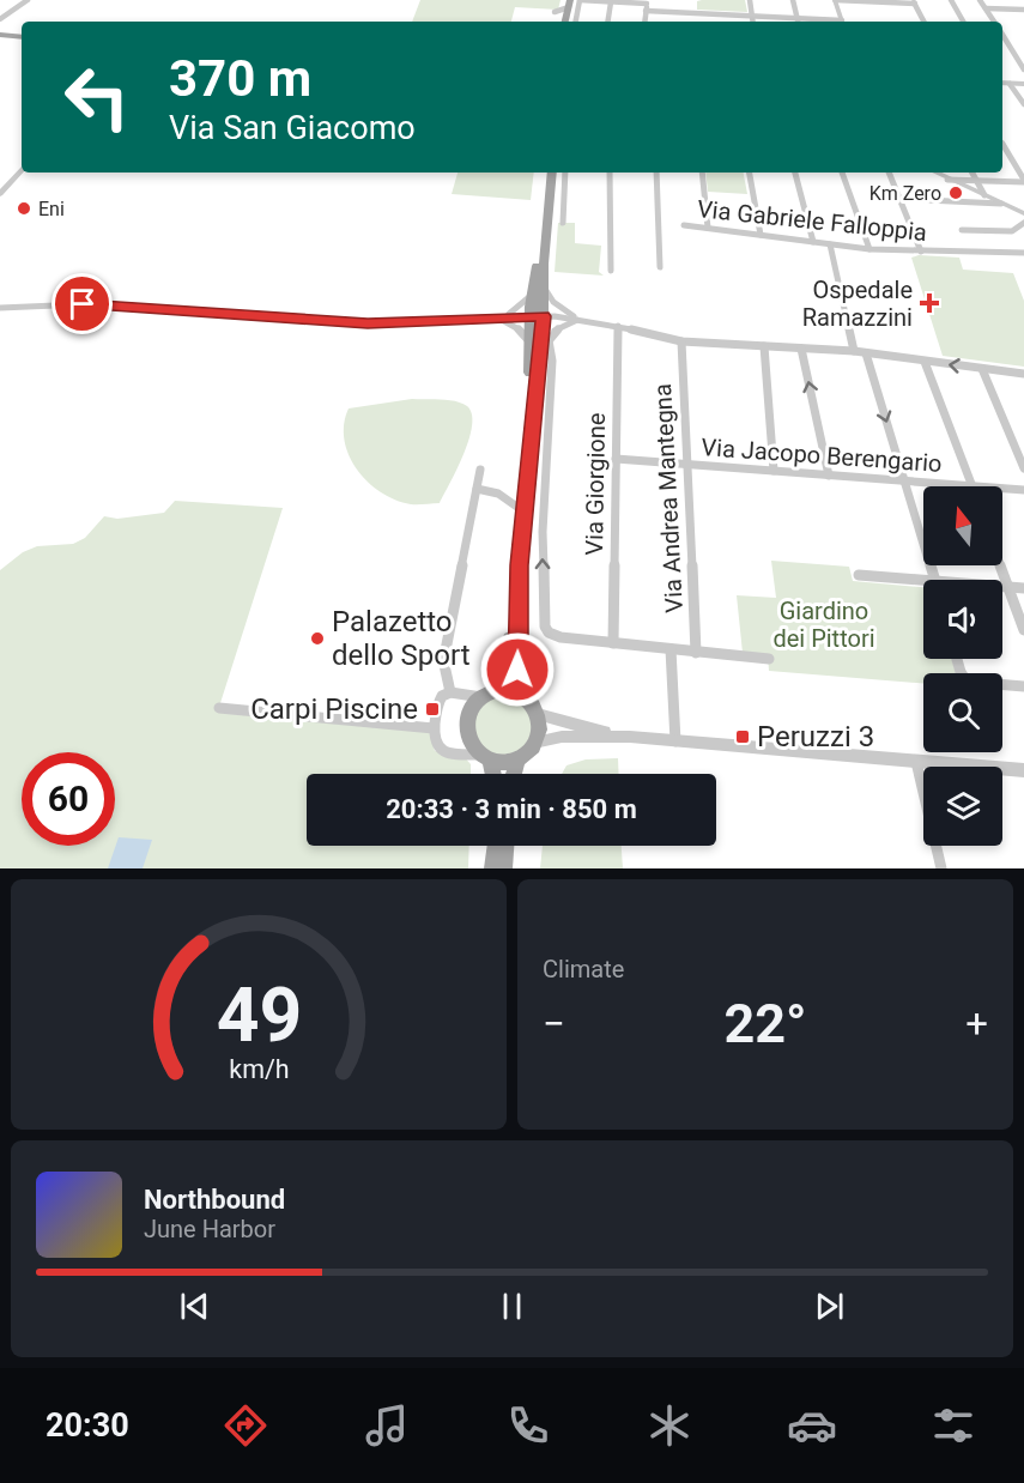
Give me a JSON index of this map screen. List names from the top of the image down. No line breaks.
{"streets":{"street":["Via Gabriele Falloppia","Via Jacopo Berengario","Via Giorgione","Via Andrea Mantegna"]},"crossings":[["Via Jacopo Berengario","Via Giorgione"],["Via Jacopo Berengario","Via Andrea Mantegna"]],"parks":["Giardino dei Pittori"],"places":{"other":["Km Zero","Eni","Palazetto dello Sport"],"health":["Ospedale Ramazzini"],"transit":["Carpi Piscine","Peruzzi 3"]},"north":"top","page":{"turn":["370 m","Via San Giacomo"],"limit":"60","trip":"20:33 · 3 min · 850 m","tile":"Climate","heat":["−","22°","+"],"song":["Northbound","June Harbor"],"tabs":"20:30","gauge":["49","km/h"]}}
